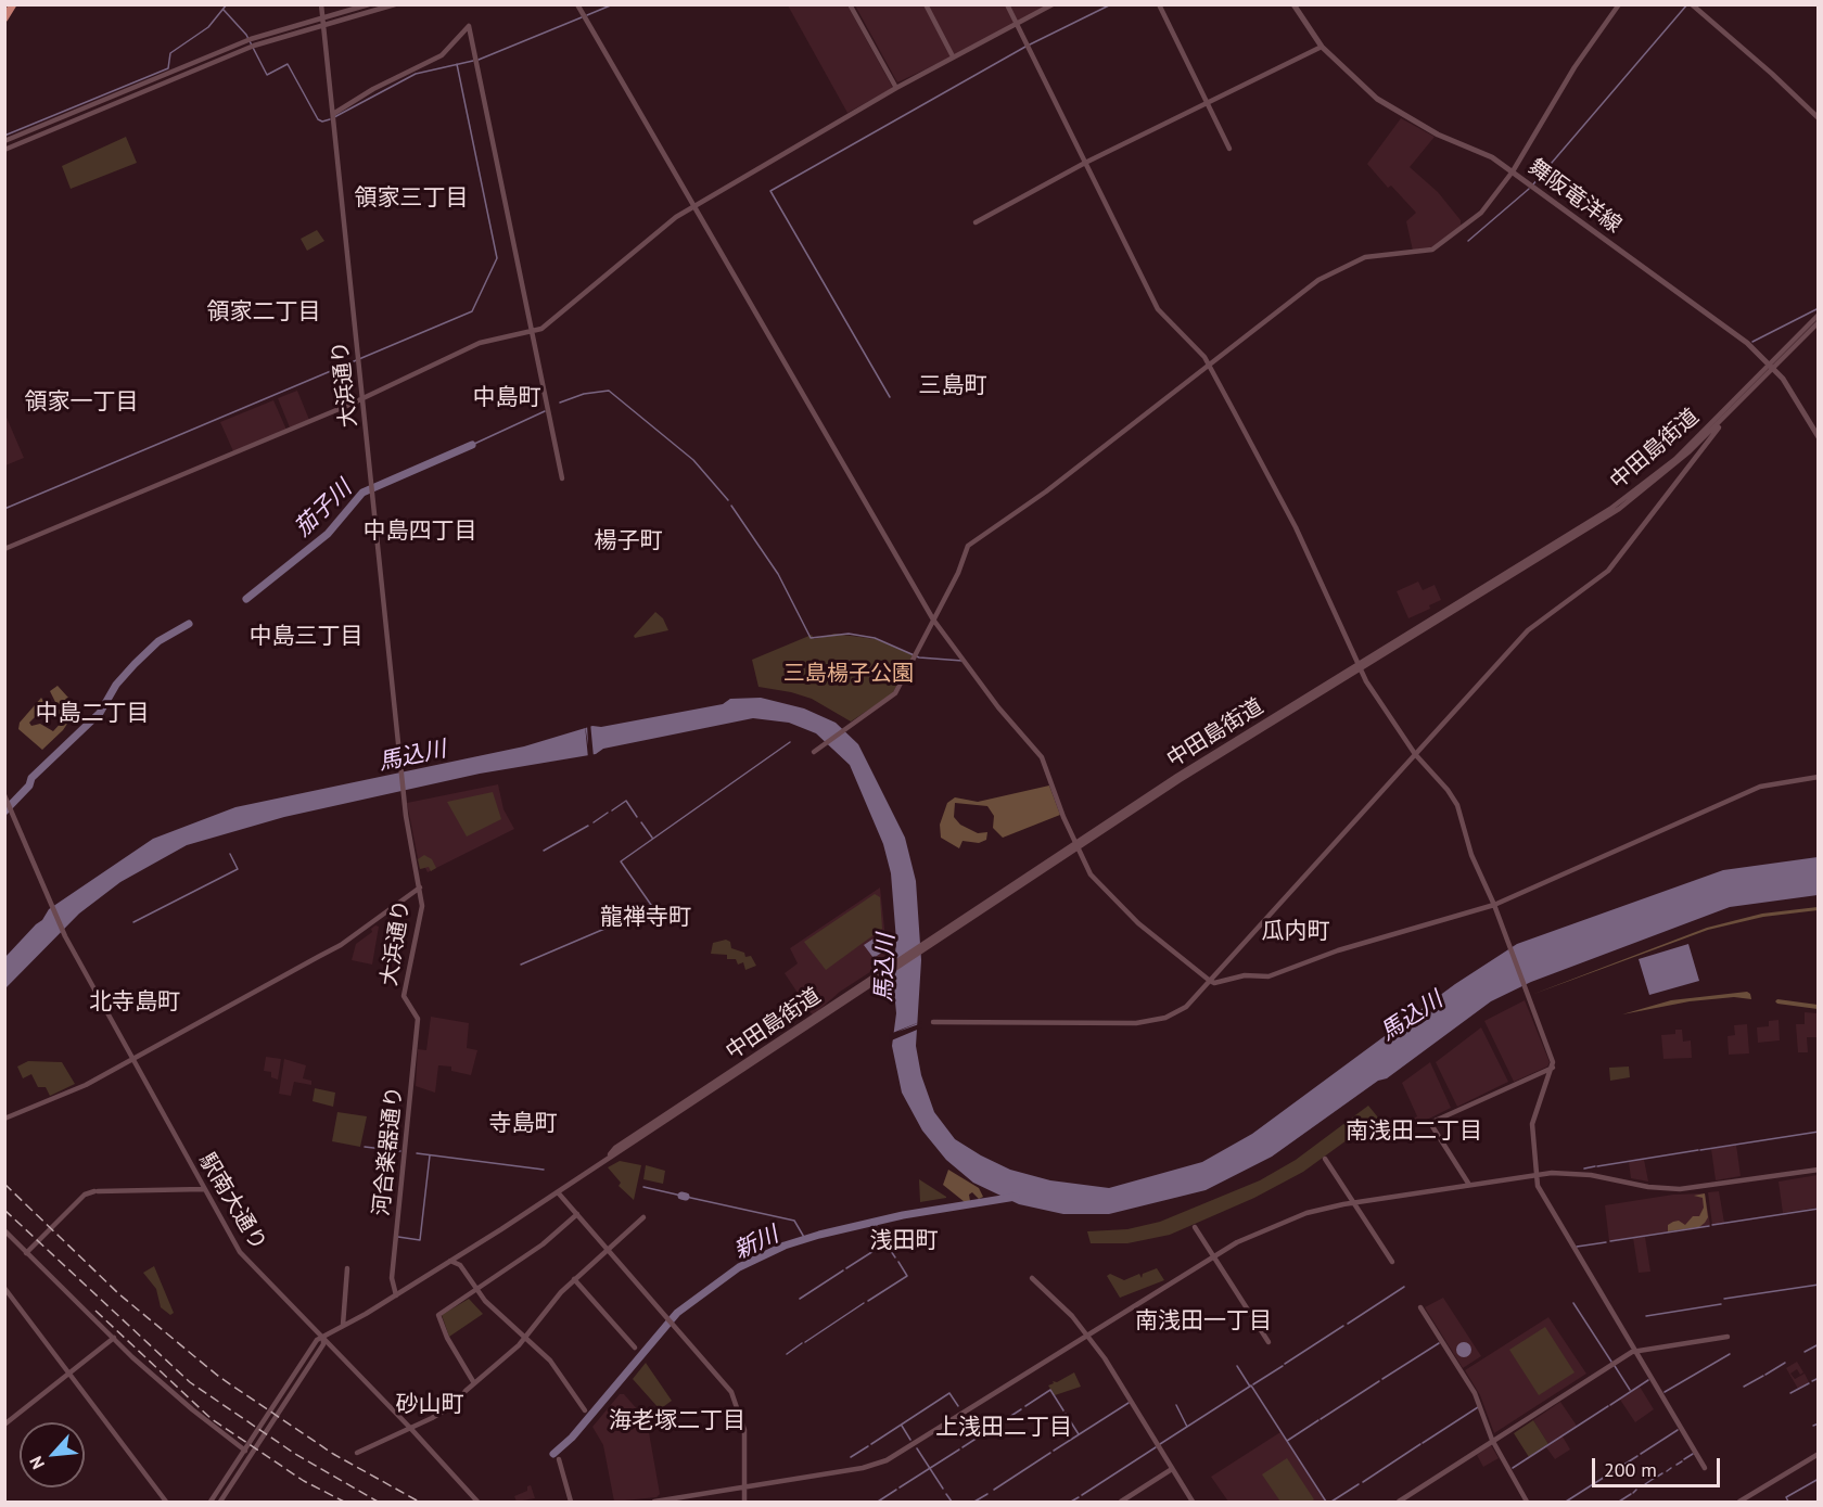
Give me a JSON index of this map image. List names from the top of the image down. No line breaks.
{"streets":{"main road":["舞阪竜洋線"],"street":["大浜通り","中田島街道","河合楽器通り","駅南大通り"]},"crossings":[["舞阪竜洋線","中田島街道"],["大浜通り","河合楽器通り"],["中田島街道","河合楽器通り"],["中田島街道","駅南大通り"]],"districts":["領家三丁目","領家二丁目","三島町","中島町","領家一丁目","中島四丁目","楊子町","中島三丁目","中島二丁目","龍禅寺町","瓜内町","北寺島町","寺島町","南浅田二丁目","浅田町","南浅田一丁目","砂山町","海老塚二丁目","上浅田二丁目"],"water":["茄子川","馬込川","新川"],"parks":["三島楊子公園"],"scale_bar":"200 m","north":"bottom left"}
